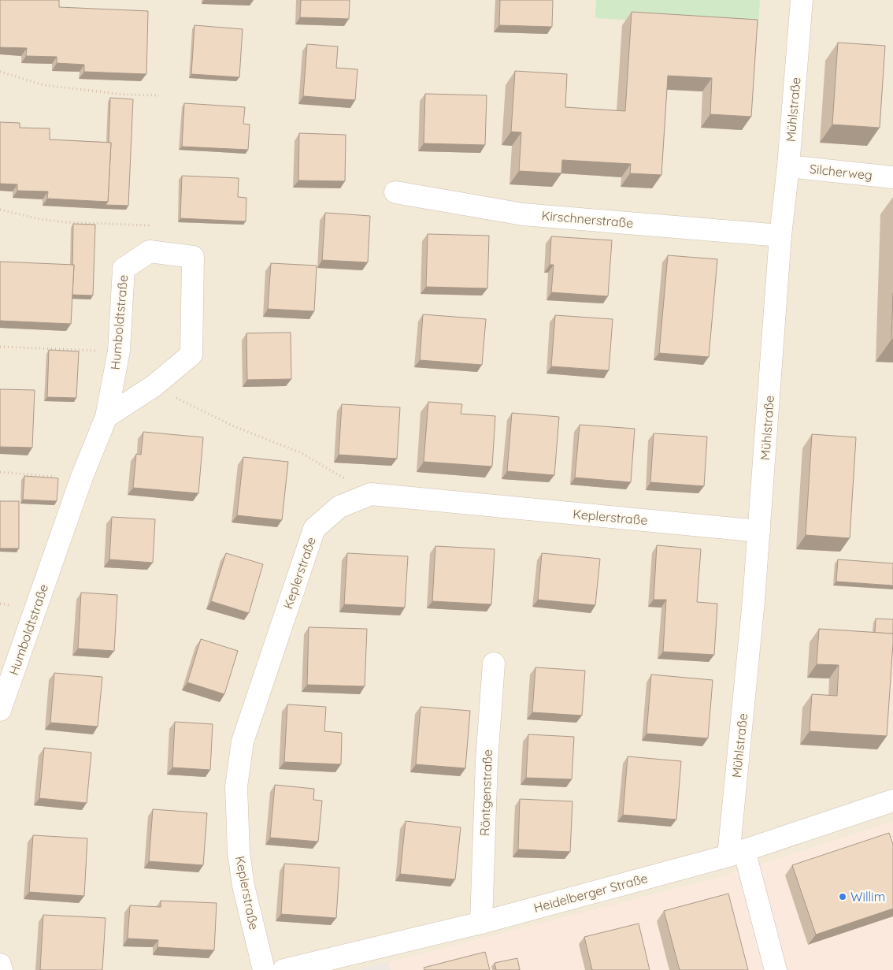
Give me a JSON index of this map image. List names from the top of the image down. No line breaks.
{"streets":{"street":["Mühlstraße","Silcherweg","Kirschnerstraße","Humboldtstraße","Keplerstraße","Röntgenstraße","Heidelberger Straße"]},"crossings":[["Mühlstraße","Silcherweg"],["Mühlstraße","Kirschnerstraße"],["Mühlstraße","Keplerstraße"],["Mühlstraße","Heidelberger Straße"],["Röntgenstraße","Heidelberger Straße"]],"places":["Willim"]}
